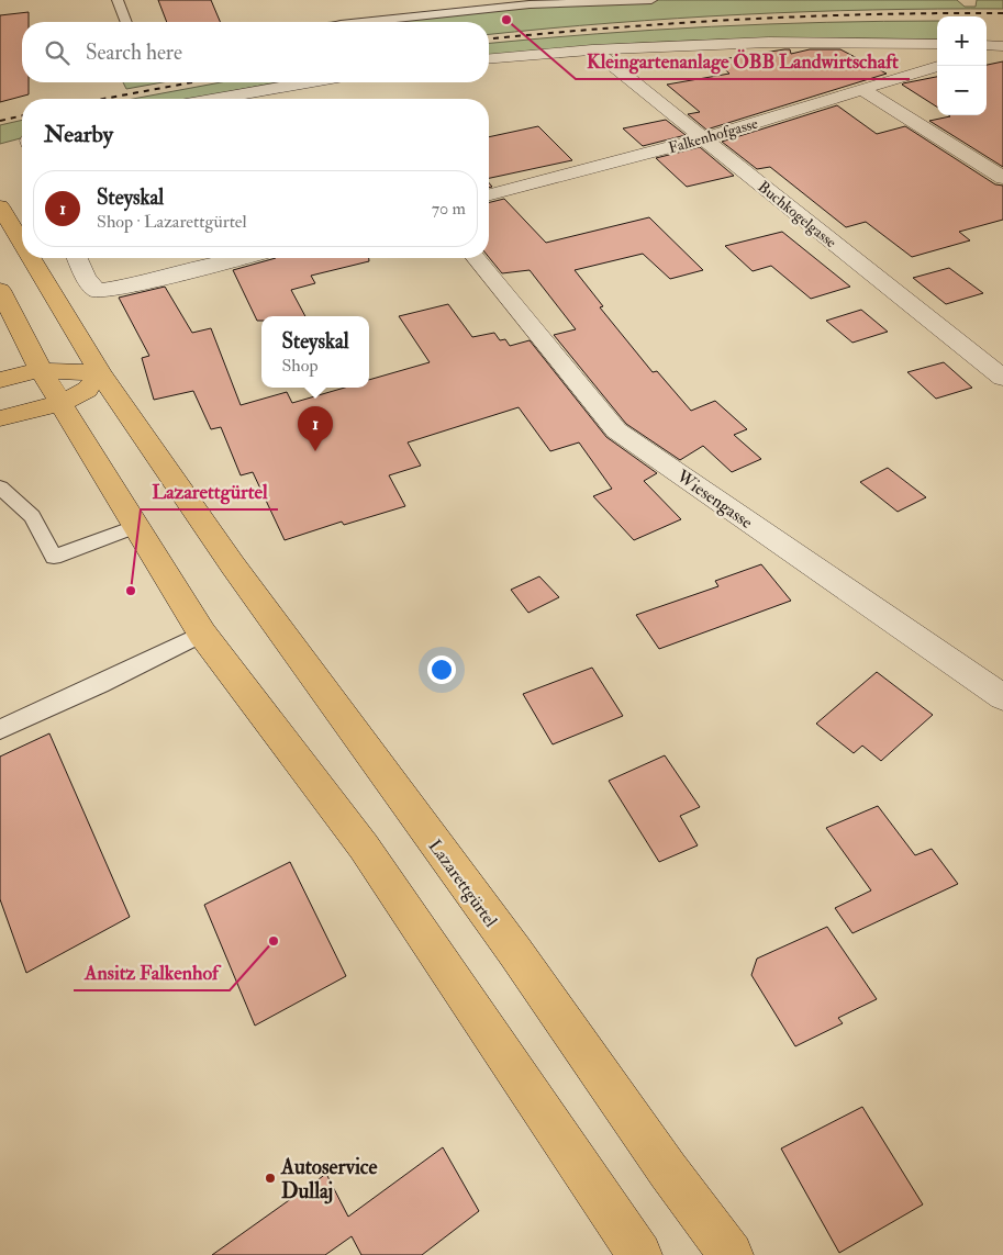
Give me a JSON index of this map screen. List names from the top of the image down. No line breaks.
{"streets":{"main road":["Lazarettgürtel"],"street":["Falkenhofgasse","Buchkogelgasse","Wiesengasse"]},"crossings":[["Falkenhofgasse","Buchkogelgasse"]],"places":["Kleingartenanlage ÖBB Landwirtschaft","Lazarettgürtel","Ansitz Falkenhof","Autoservice Dullaj"],"page":{"map_buttons":["+","−"],"search":"Search here","heading":"Nearby","list":[{"mark":"1","name":"Steyskal","note":"Shop · Lazarettgürtel","value":"70 m"}],"popup":["Steyskal","Shop"],"pins":"1"}}
